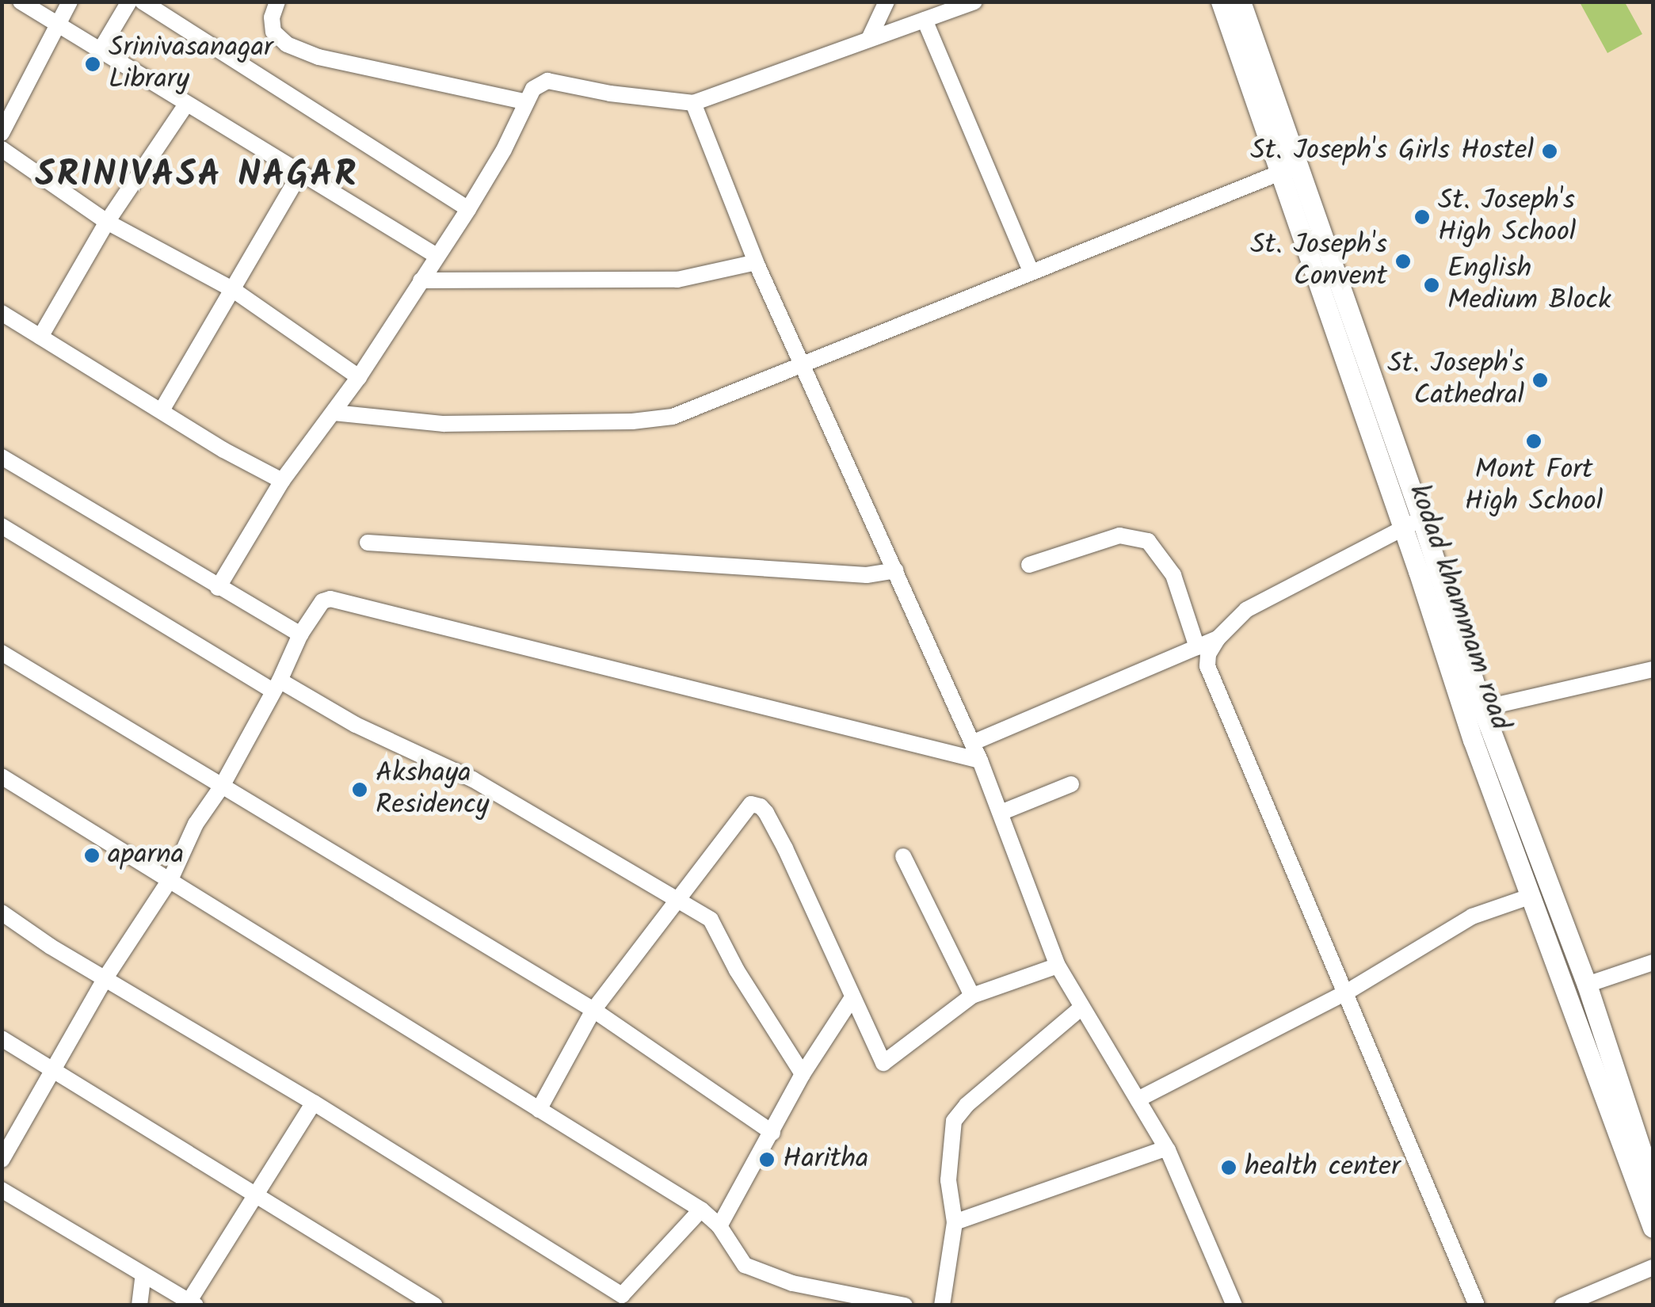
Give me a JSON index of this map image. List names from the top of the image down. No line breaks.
{"streets":{"main road":["kodad khammam road"]},"districts":["SRINIVASA NAGAR"],"places":["Srinivasanagar Library","St. Joseph's Girls Hostel","St. Joseph's High School","St. Joseph's Convent","English Medium Block","St. Joseph's Cathedral","Mont Fort High School","Akshaya Residency","aparna","Haritha","health center"]}
